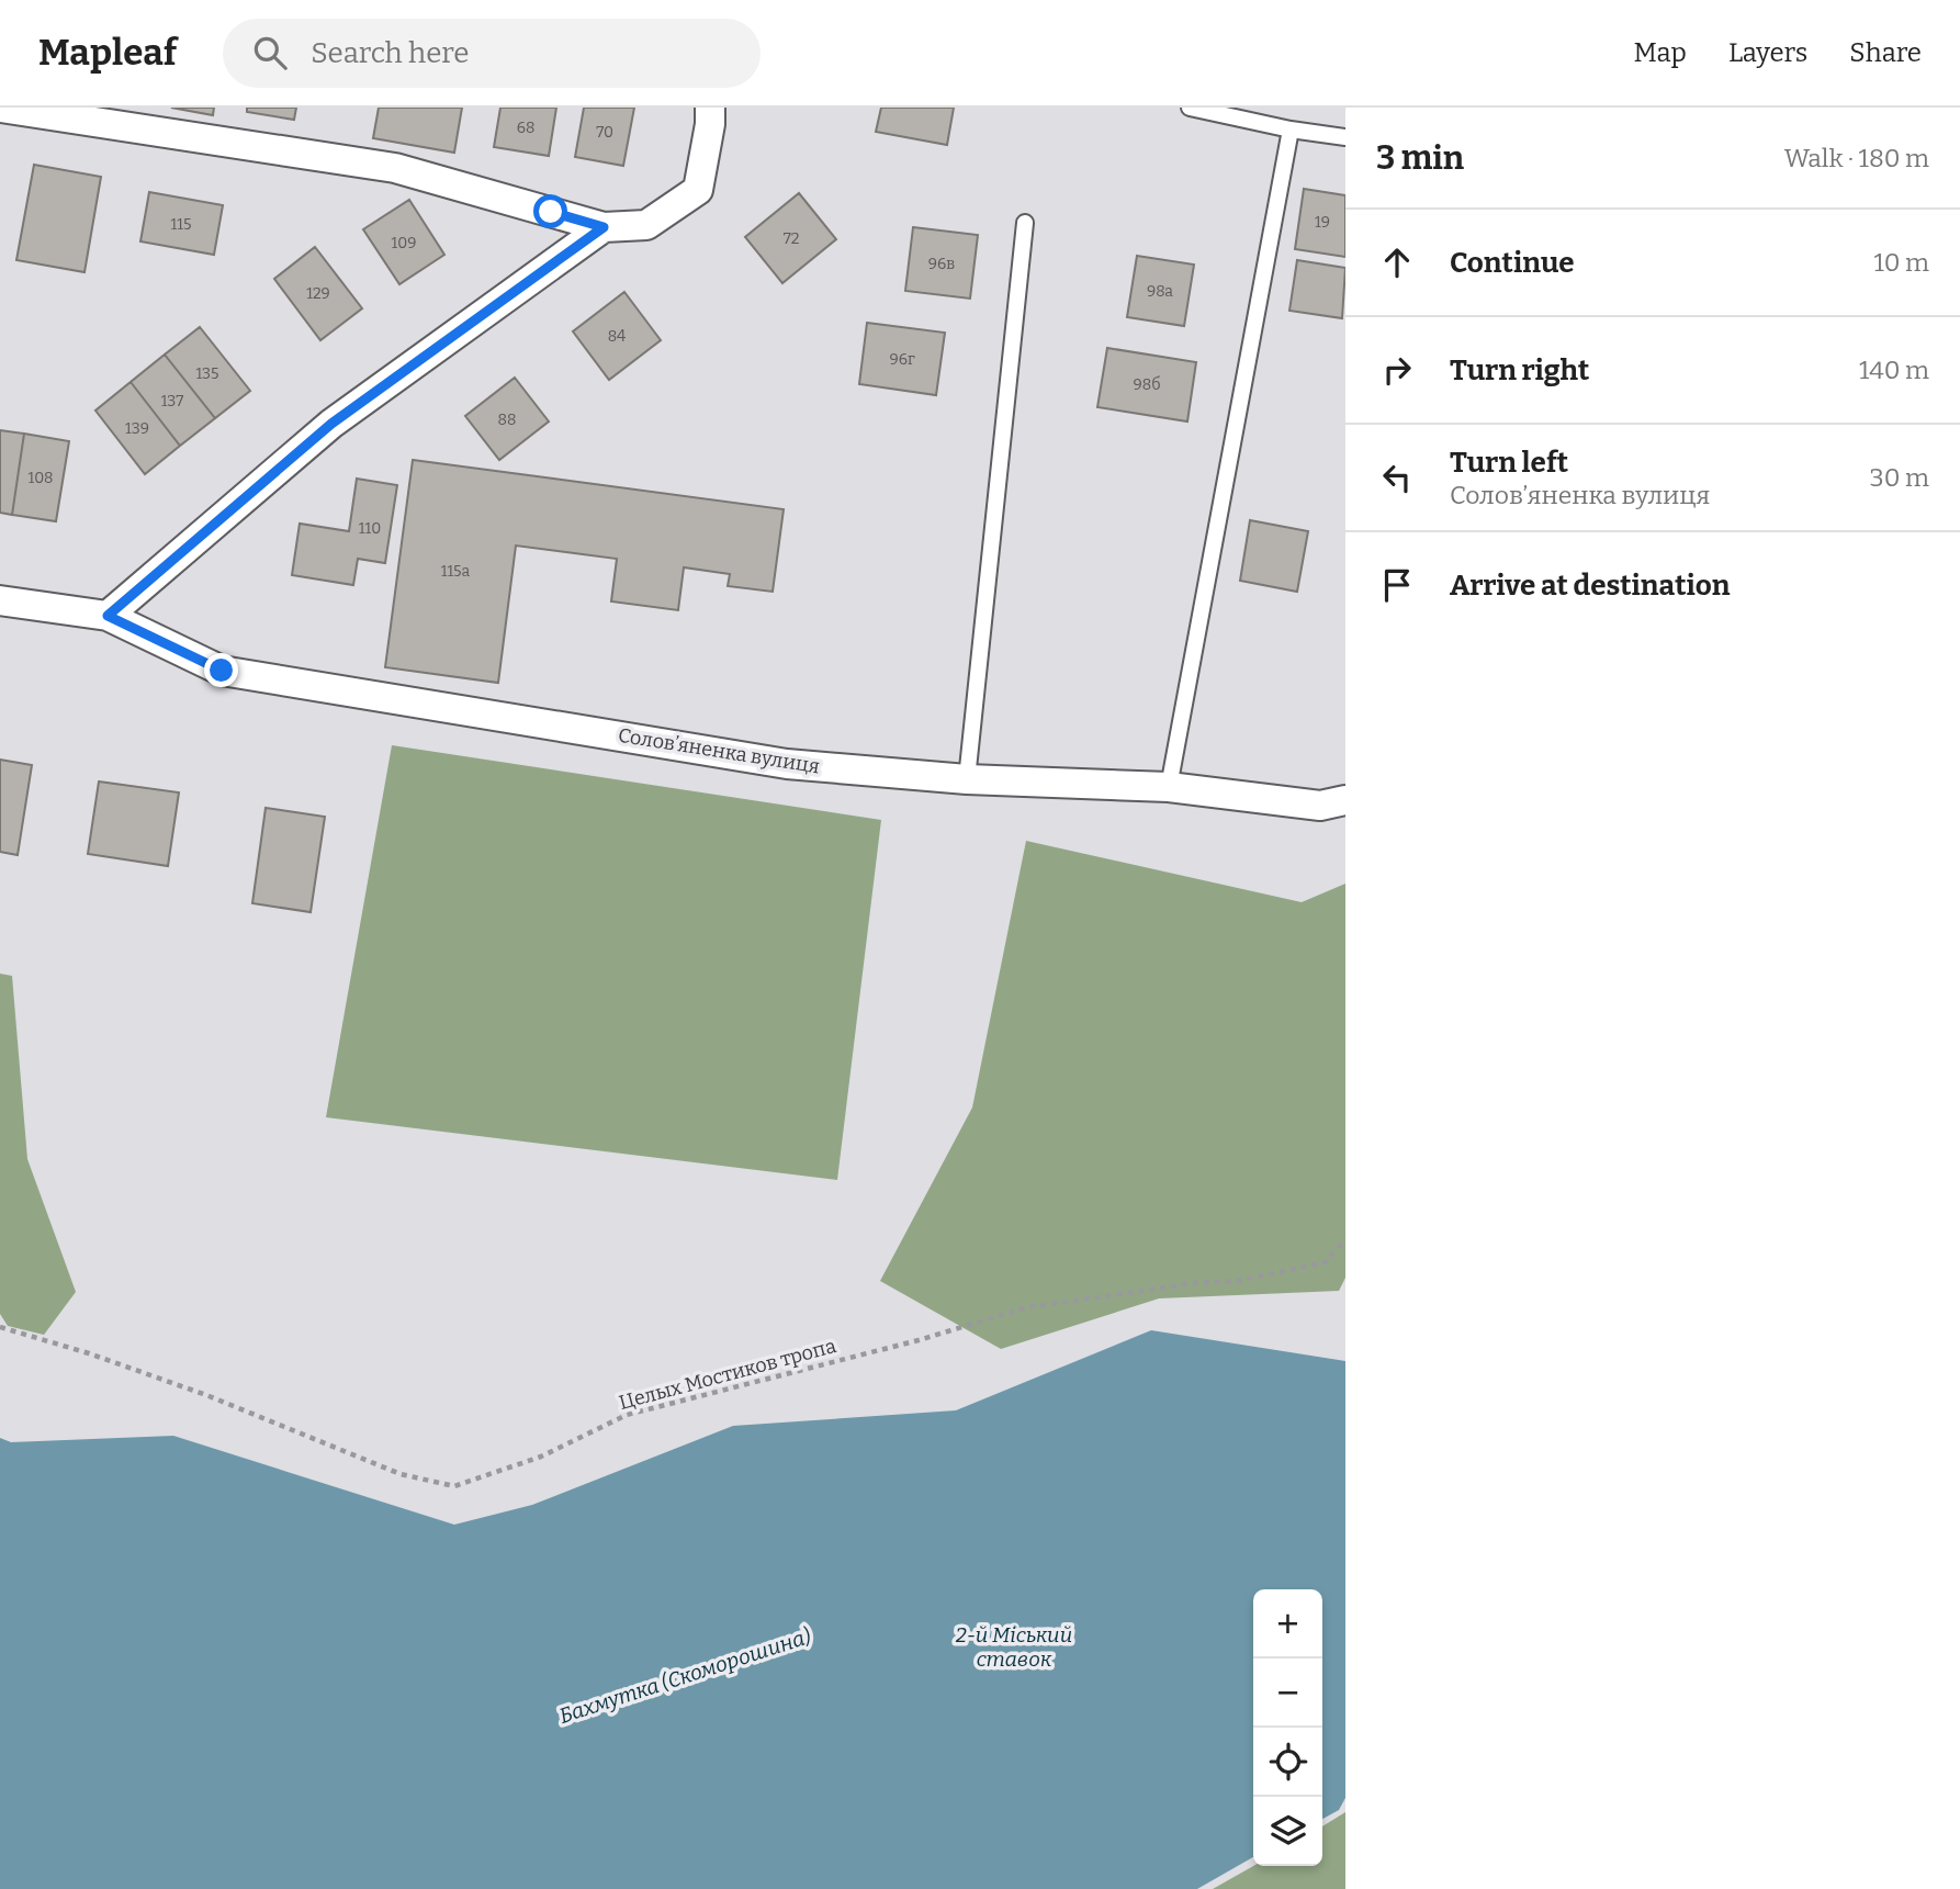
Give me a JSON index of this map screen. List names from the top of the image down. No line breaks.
{"streets":{"street":["Солов’яненка вулиця"],"path":["Целых Мостиков тропа"]},"water":["2-й Міський ставок","Бахмутка (Скоморошина)"],"house_numbers":["68","70","19","115","72","109","96в","98а","129","84","96г","135","98б","137","88","139","108","110","115а"],"page":{"header":"Mapleaf","search":"Search here","nav":["Map","Layers","Share"],"heading":["3 min","Walk · 180 m"],"list":[["Continue","10 m"],["Turn right","140 m"],["Turn left","Солов’яненка вулиця","30 m"],"Arrive at destination"],"map_buttons":["+","−"]}}
